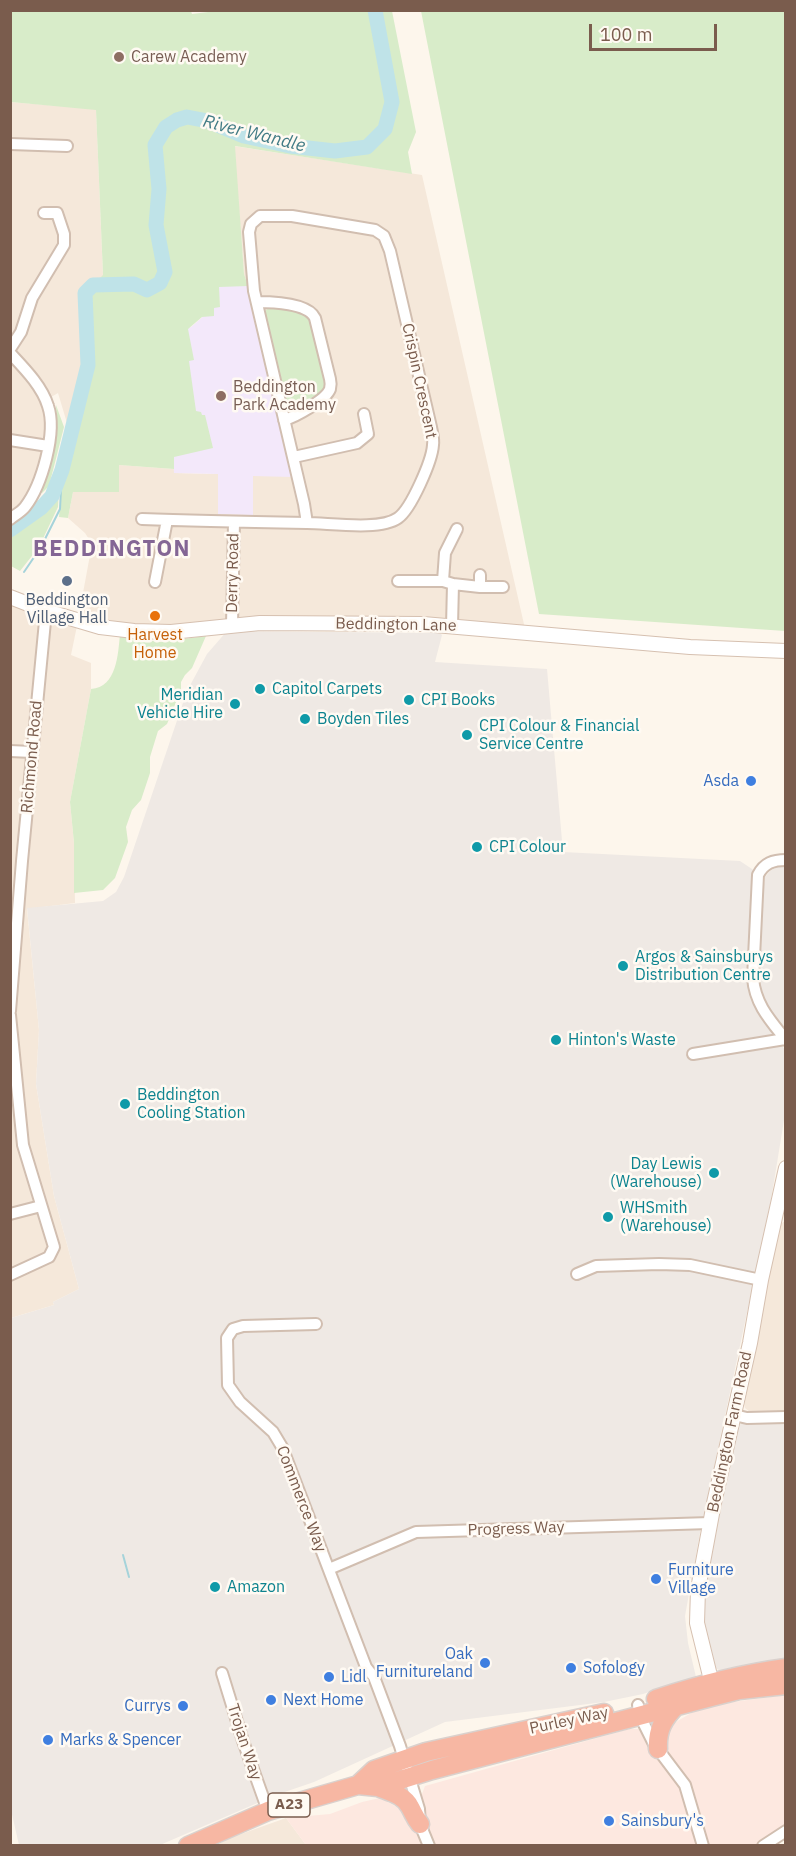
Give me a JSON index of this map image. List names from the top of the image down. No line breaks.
{"streets":{"highway":["Purley Way","A23"],"main road":["Beddington Lane","Beddington Farm Road"],"street":["Crispin Crescent","Derry Road","Richmond Road","Commerce Way","Progress Way","Trojan Way"]},"crossings":[["Crispin Crescent","Derry Road"],["Derry Road","Beddington Lane"],["Beddington Lane","Richmond Road"],["Beddington Farm Road","Progress Way"],["Beddington Farm Road","Purley Way"],["Commerce Way","Progress Way"],["Commerce Way","Purley Way"],["Purley Way","Trojan Way"]],"districts":["BEDDINGTON"],"water":["River Wandle"],"places":["Carew Academy","Beddington Park Academy","Beddington Village Hall","Harvest Home","Capitol Carpets","CPI Books","Meridian Vehicle Hire","Boyden Tiles","CPI Colour & Financial Service Centre","Asda","CPI Colour","Argos & Sainsburys Distribution Centre","Hinton's Waste","Beddington Cooling Station","Day Lewis (Warehouse)","WHSmith (Warehouse)","Furniture Village","Amazon","Oak Furnitureland","Sofology","Lidl","Next Home","Currys","Marks & Spencer","Sainsbury's"],"scale_bar":"100 m"}
